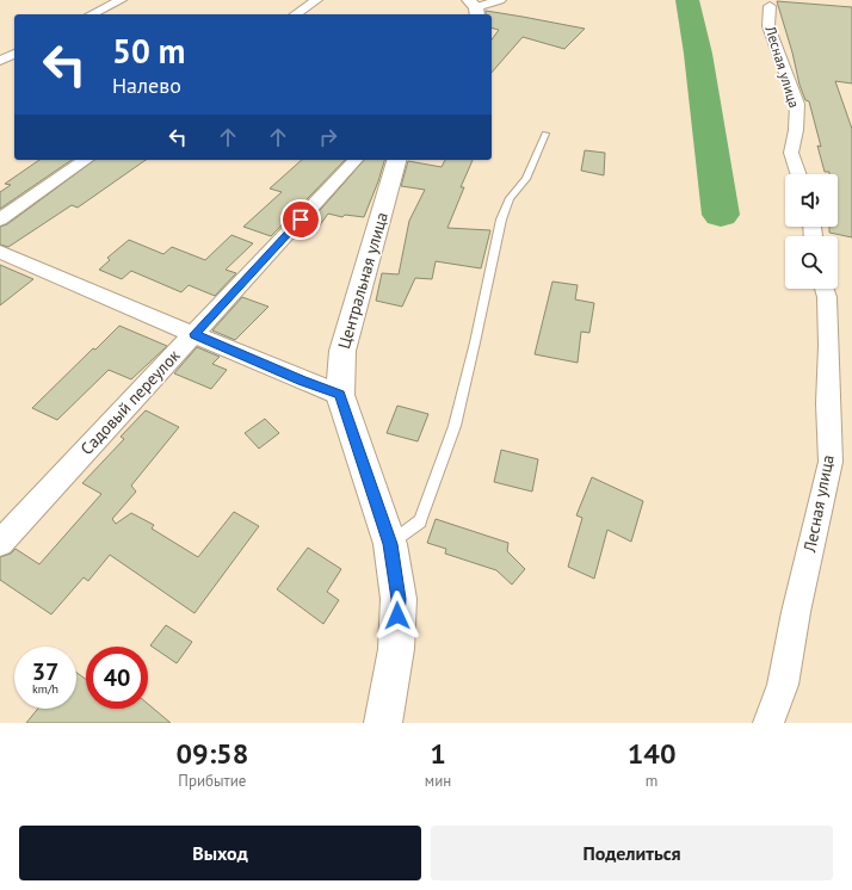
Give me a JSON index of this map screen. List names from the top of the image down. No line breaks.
{"streets":{"street":["Лесная улица","Центральная улица","Садовый переулок"]},"page":{"turn":["50 m","Налево"],"speed":"37 km/h","limit":"40","eta":["09:58","Прибытие","1","мин","140","m"],"buttons":["Выход","Поделиться"]}}
